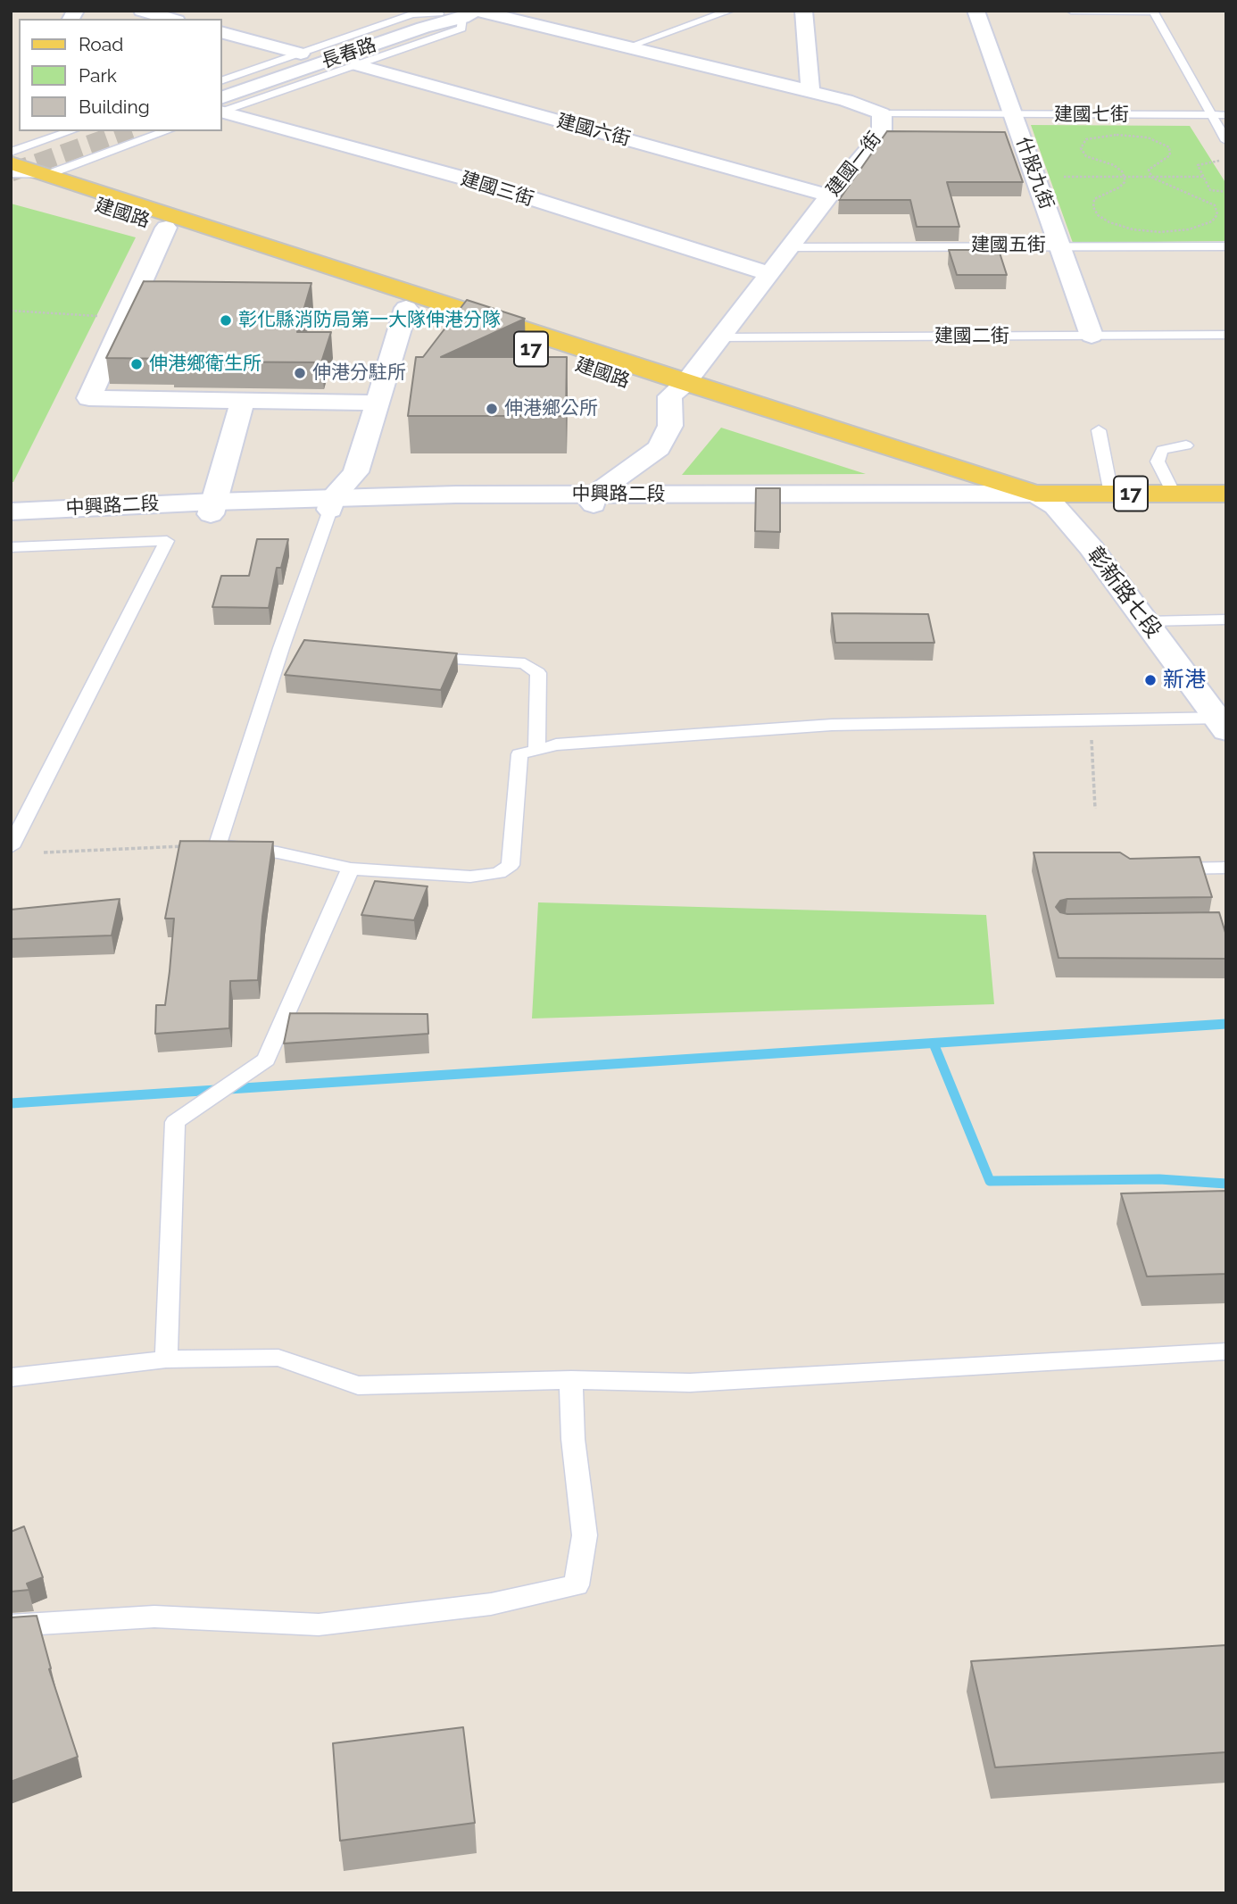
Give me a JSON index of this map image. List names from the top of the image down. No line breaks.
{"streets":{"main road":["建國路","17","中興路二段"],"street":["長春路","建國六街","建國一街","什股九街","建國三街","彰新路七段"],"lane":["建國七街","建國五街","建國二街"]},"crossings":[["長春路","建國一街"],["建國七街","建國一街"],["建國七街","什股九街"],["建國六街","建國一街"],["建國一街","建國三街"],["建國一街","建國路"],["建國一街","建國五街"],["建國一街","建國二街"],["什股九街","建國五街"],["什股九街","建國二街"],["建國路","中興路二段"],["建國路","彰新路七段"],["中興路二段","彰新路七段"]],"places":["彰化縣消防局第一大隊伸港分隊","伸港鄉衛生所","伸港分駐所","伸港鄉公所","新港"],"legend":["Road","Park","Building"]}
